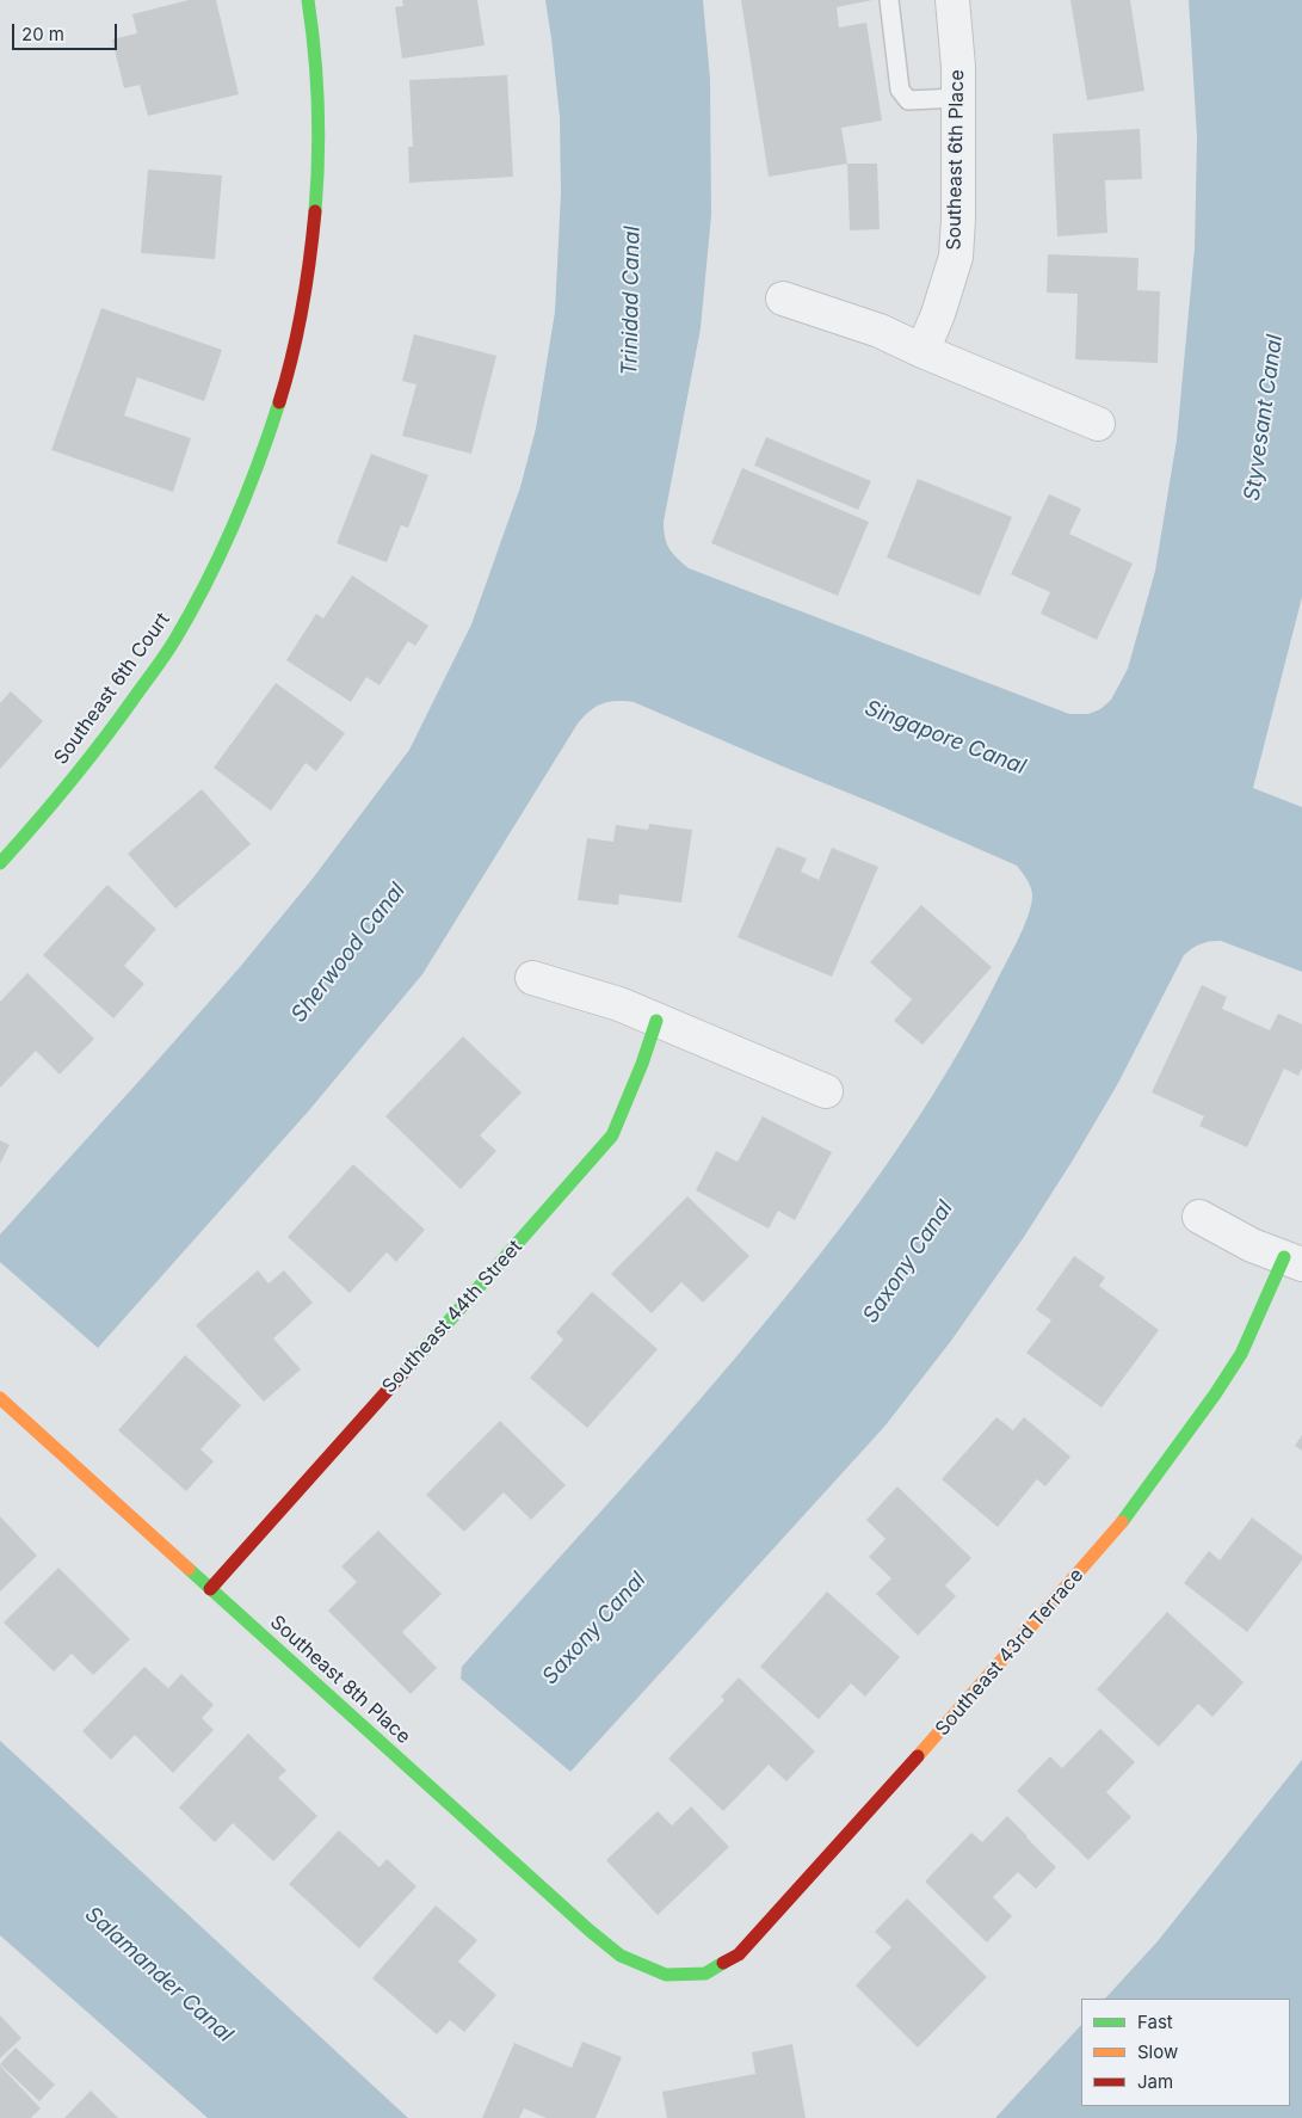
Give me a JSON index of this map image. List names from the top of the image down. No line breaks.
{"streets":{"street":["Southeast 6th Place","Southeast 6th Court","Southeast 44th Street","Southeast 43rd Terrace","Southeast 8th Place"]},"crossings":[["Southeast 44th Street","Southeast 8th Place"],["Southeast 43rd Terrace","Southeast 8th Place"]],"water":["Trinidad Canal","Styvesant Canal","Singapore Canal","Sherwood Canal","Saxony Canal","Salamander Canal"],"legend":["Fast","Slow","Jam"],"scale_bar":"20 m"}
